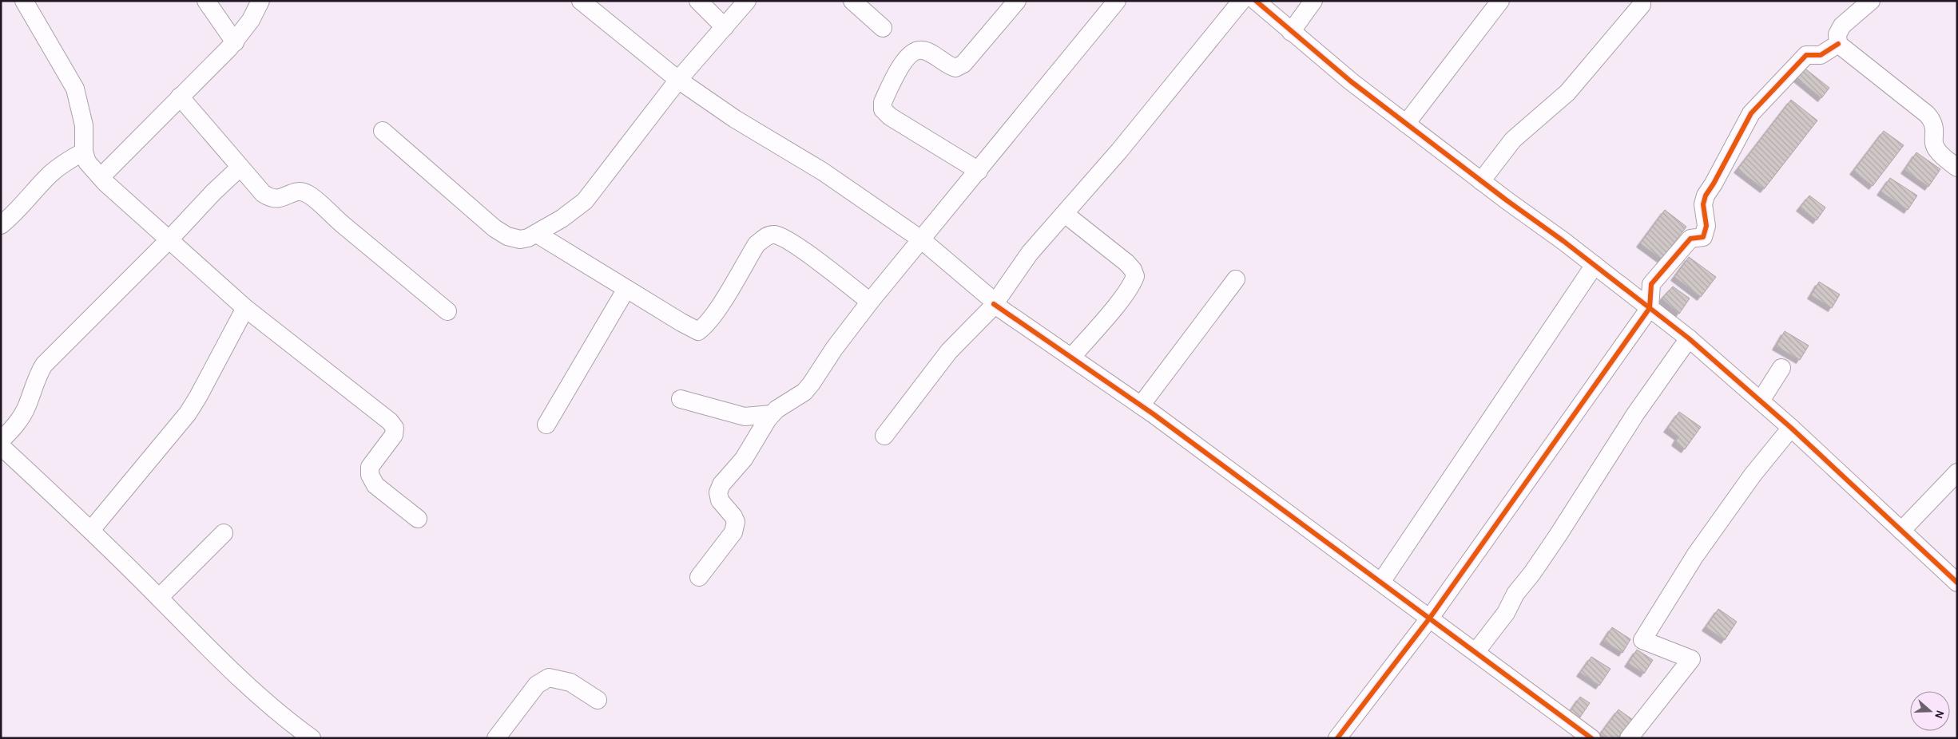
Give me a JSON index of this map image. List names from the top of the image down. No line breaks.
{"north":"right"}
